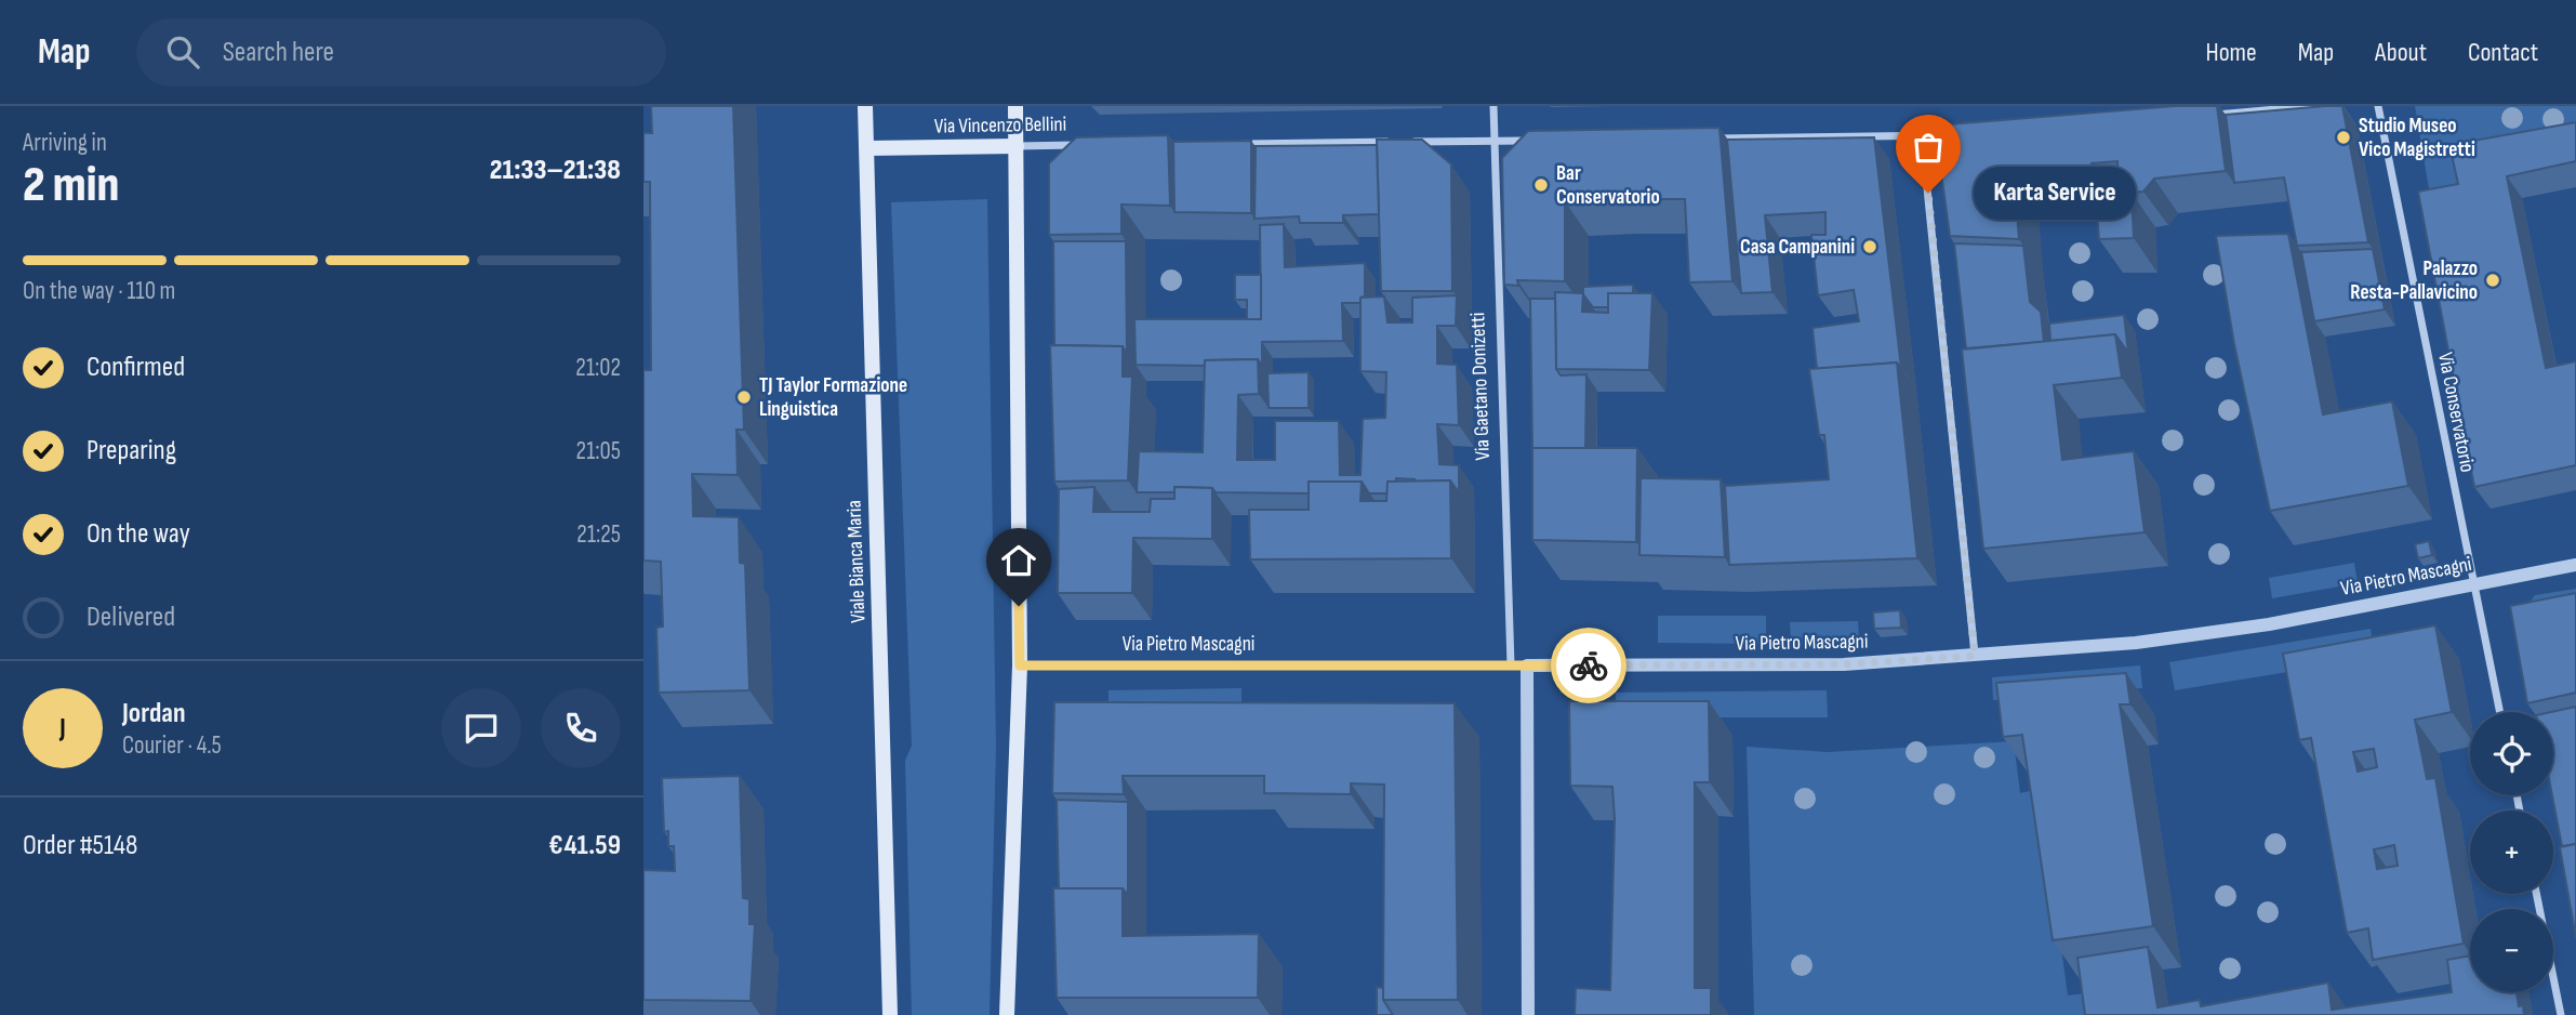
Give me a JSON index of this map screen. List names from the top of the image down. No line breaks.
{"streets":{"main road":["Via Vincenzo Bellini","Viale Bianca Maria"],"street":["Via Gaetano Donizetti","Via Conservatorio","Via Pietro Mascagni"]},"crossings":[["Via Vincenzo Bellini","Viale Bianca Maria"],["Via Gaetano Donizetti","Via Pietro Mascagni"],["Via Conservatorio","Via Pietro Mascagni"]],"places":["Studio Museo Vico Magistretti","Bar Conservatorio","Karta Service","Casa Campanini","Palazzo Resta-Pallavicino","TJ Taylor Formazione Linguistica"],"page":{"header":"Map","search":"Search here","nav":["Home","Map","About","Contact"],"heading":["2 min","Arriving in","21:33–21:38"],"panel":["Jordan","Courier · 4.5","Order #5148","€41.59"],"bubble":"Karta Service","bar":"On the way · 110 m","list":[["Confirmed","21:02"],["Preparing","21:05"],["On the way","21:25"],"Delivered"],"round":"J","map_buttons":["+","−"]}}
